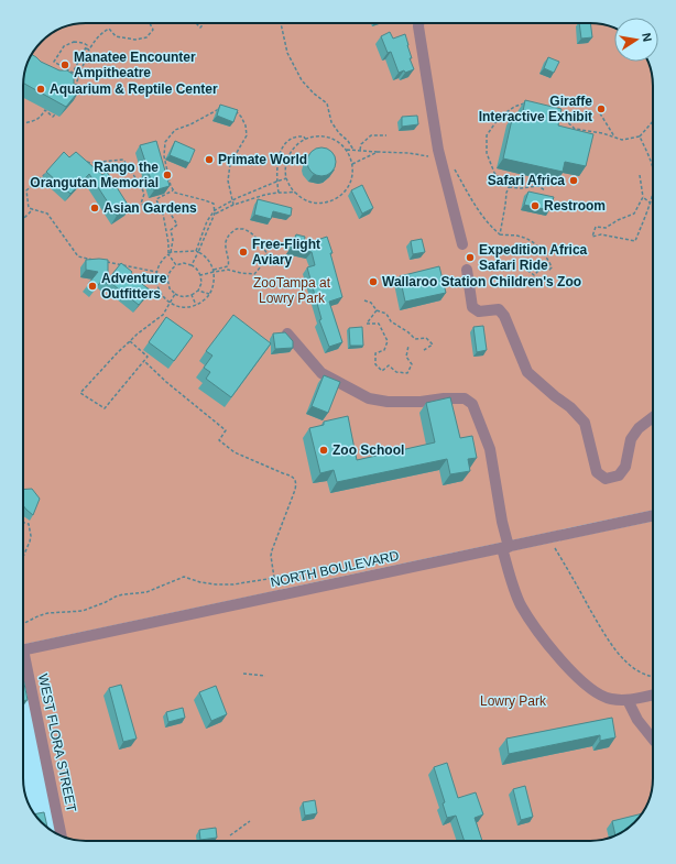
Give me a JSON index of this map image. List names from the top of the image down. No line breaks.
{"streets":{"street":["NORTH BOULEVARD","WEST FLORA STREET"]},"parks":["ZooTampa at Lowry Park","Lowry Park"],"places":["Manatee Encounter Ampitheatre","Aquarium & Reptile Center","Giraffe Interactive Exhibit","Primate World","Rango the Orangutan Memorial","Safari Africa","Restroom","Asian Gardens","Free-Flight Aviary","Expedition Africa Safari Ride","Wallaroo Station Children's Zoo","Adventure Outfitters","Zoo School"],"north":"right"}
